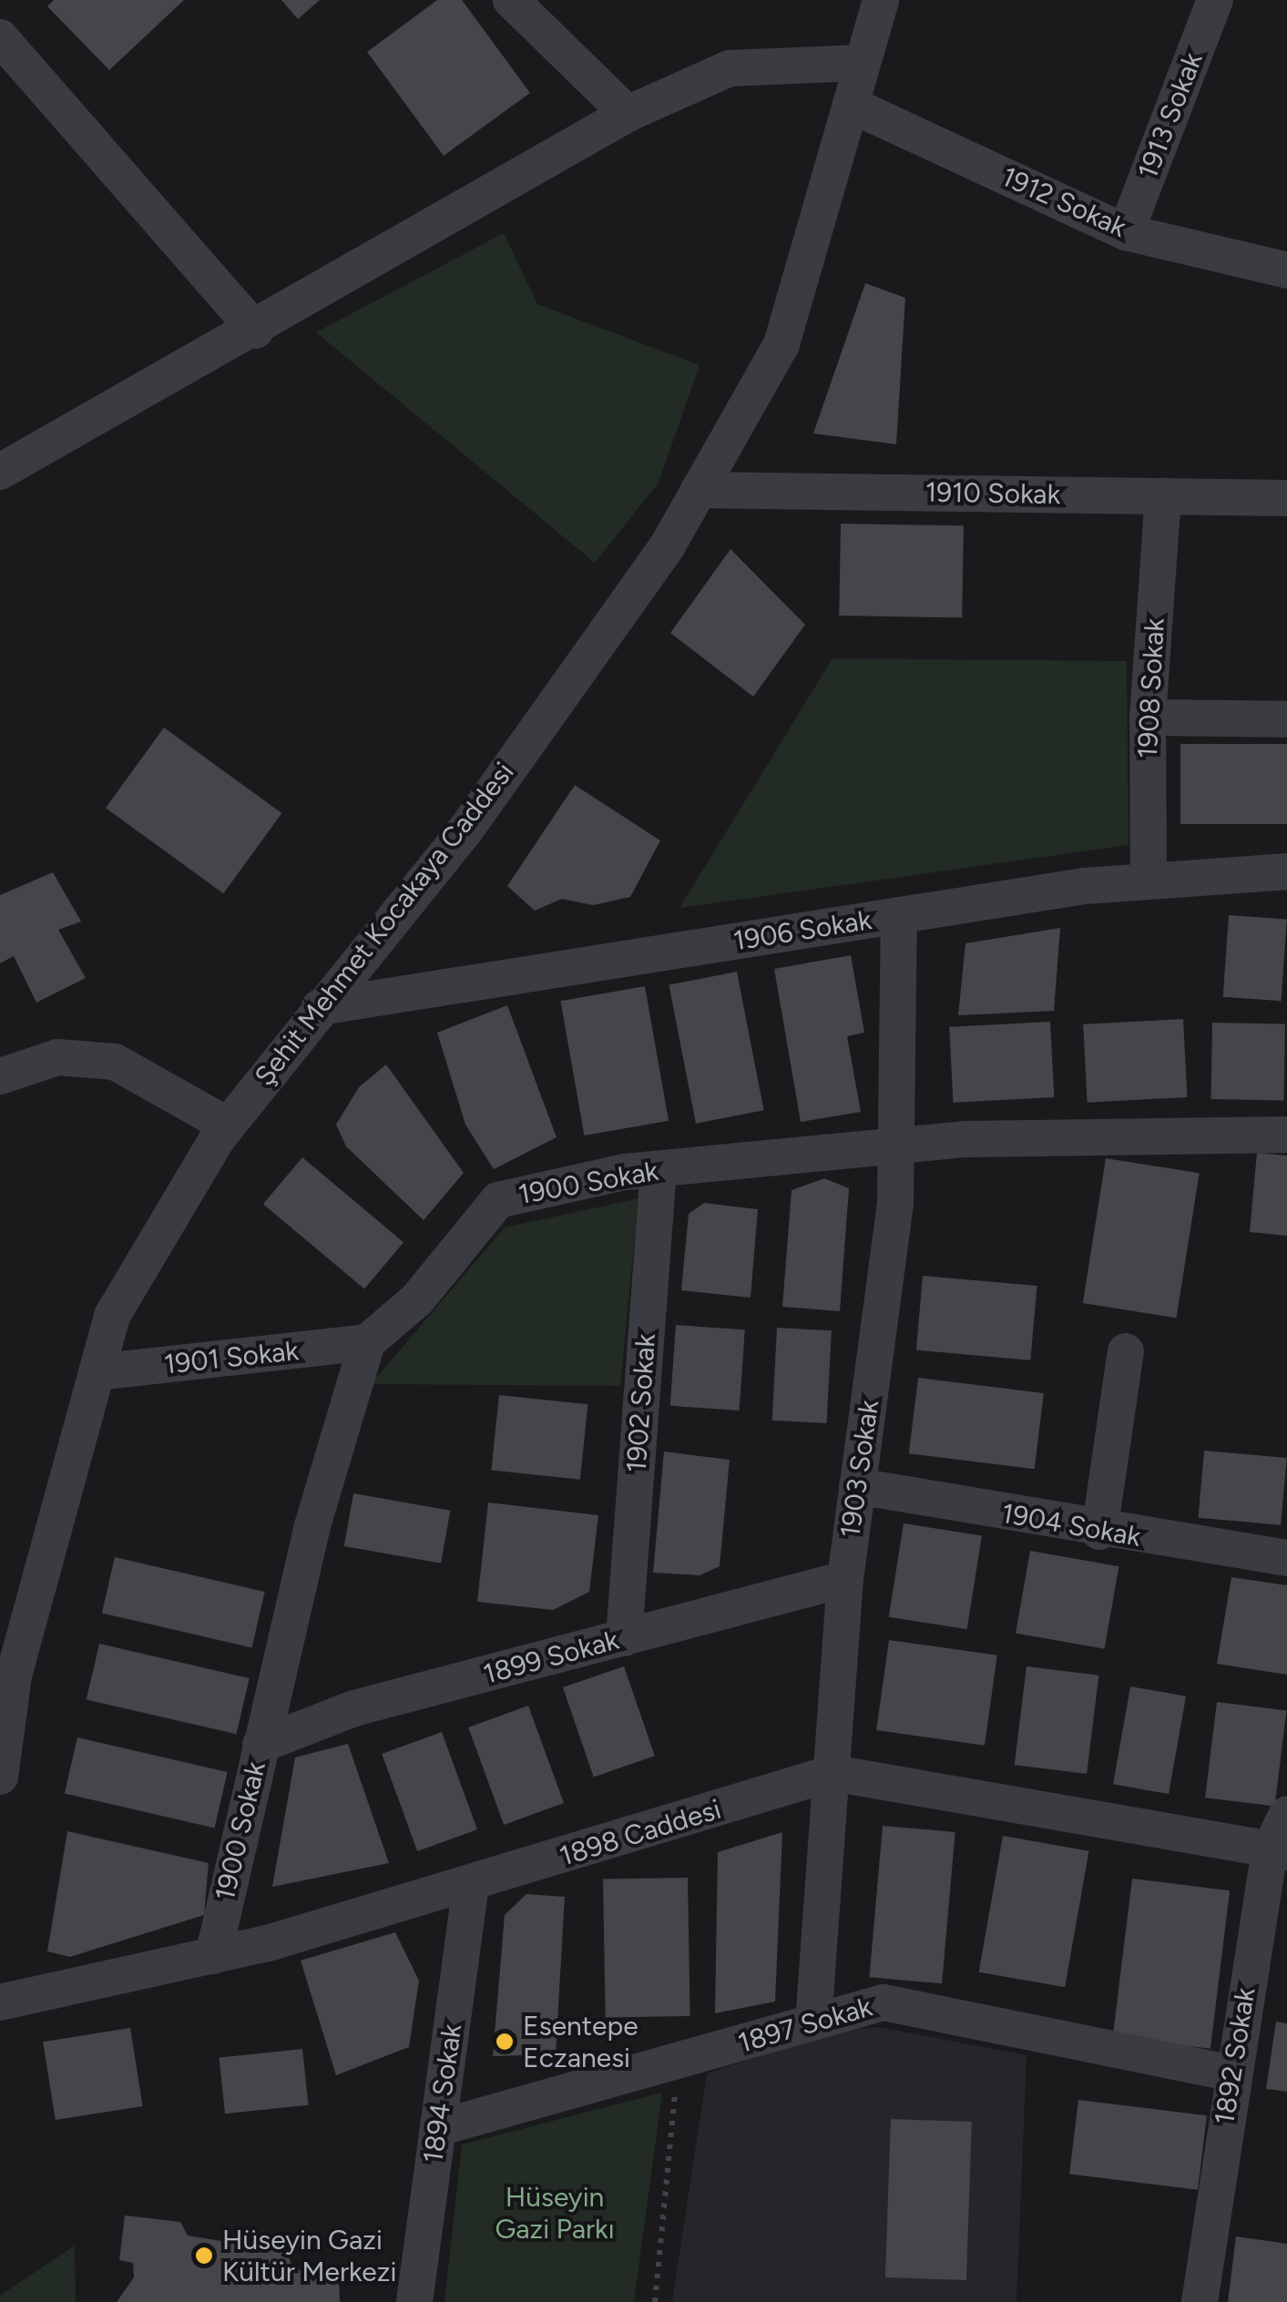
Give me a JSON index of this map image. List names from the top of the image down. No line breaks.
{"streets":{"street":["1913 Sokak","1912 Sokak","1910 Sokak","1908 Sokak","Şehit Mehmet Kocakaya Caddesi","1906 Sokak","1900 Sokak","1901 Sokak","1902 Sokak","1903 Sokak","1904 Sokak","1899 Sokak","1898 Caddesi","1897 Sokak","1892 Sokak","1894 Sokak"]},"crossings":[["1913 Sokak","1912 Sokak"],["1912 Sokak","Şehit Mehmet Kocakaya Caddesi"],["1910 Sokak","1908 Sokak"],["1910 Sokak","Şehit Mehmet Kocakaya Caddesi"],["1908 Sokak","1906 Sokak"],["Şehit Mehmet Kocakaya Caddesi","1906 Sokak"],["Şehit Mehmet Kocakaya Caddesi","1901 Sokak"],["1906 Sokak","1903 Sokak"],["1900 Sokak","1901 Sokak"],["1900 Sokak","1902 Sokak"],["1900 Sokak","1903 Sokak"],["1900 Sokak","1899 Sokak"],["1900 Sokak","1898 Caddesi"],["1902 Sokak","1899 Sokak"],["1903 Sokak","1904 Sokak"],["1903 Sokak","1899 Sokak"],["1903 Sokak","1898 Caddesi"],["1903 Sokak","1897 Sokak"],["1898 Caddesi","1892 Sokak"],["1898 Caddesi","1894 Sokak"],["1897 Sokak","1892 Sokak"],["1897 Sokak","1894 Sokak"]],"parks":["Hüseyin Gazi Parkı"],"places":["Esentepe Eczanesi","Hüseyin Gazi Kültür Merkezi"]}
